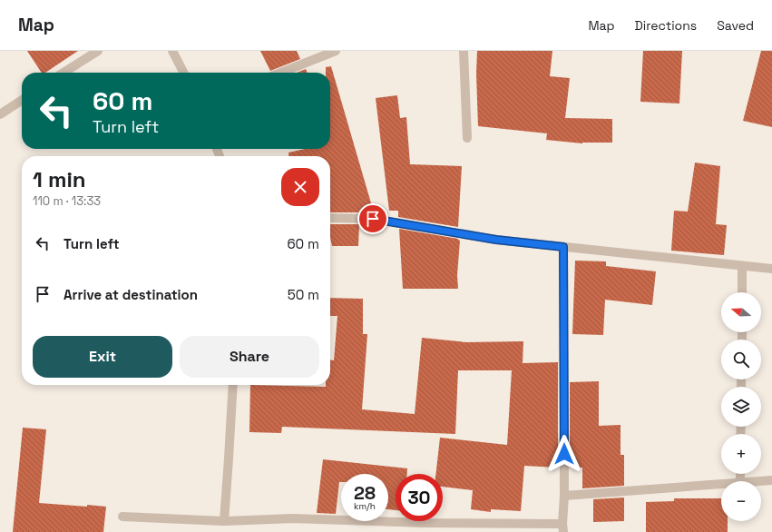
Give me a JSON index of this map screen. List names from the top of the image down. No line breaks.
{"north":"left","page":{"header":"Map","nav":["Map","Directions","Saved"],"turn":["60 m","Turn left"],"heading":["1 min","110 m · 13:33"],"list":[{"name":"Turn left","value":"60 m"},{"name":"Arrive at destination","value":"50 m"}],"map_buttons":["+","−"],"buttons":["Exit","Share"],"speed":"28 km/h","limit":"30"}}
